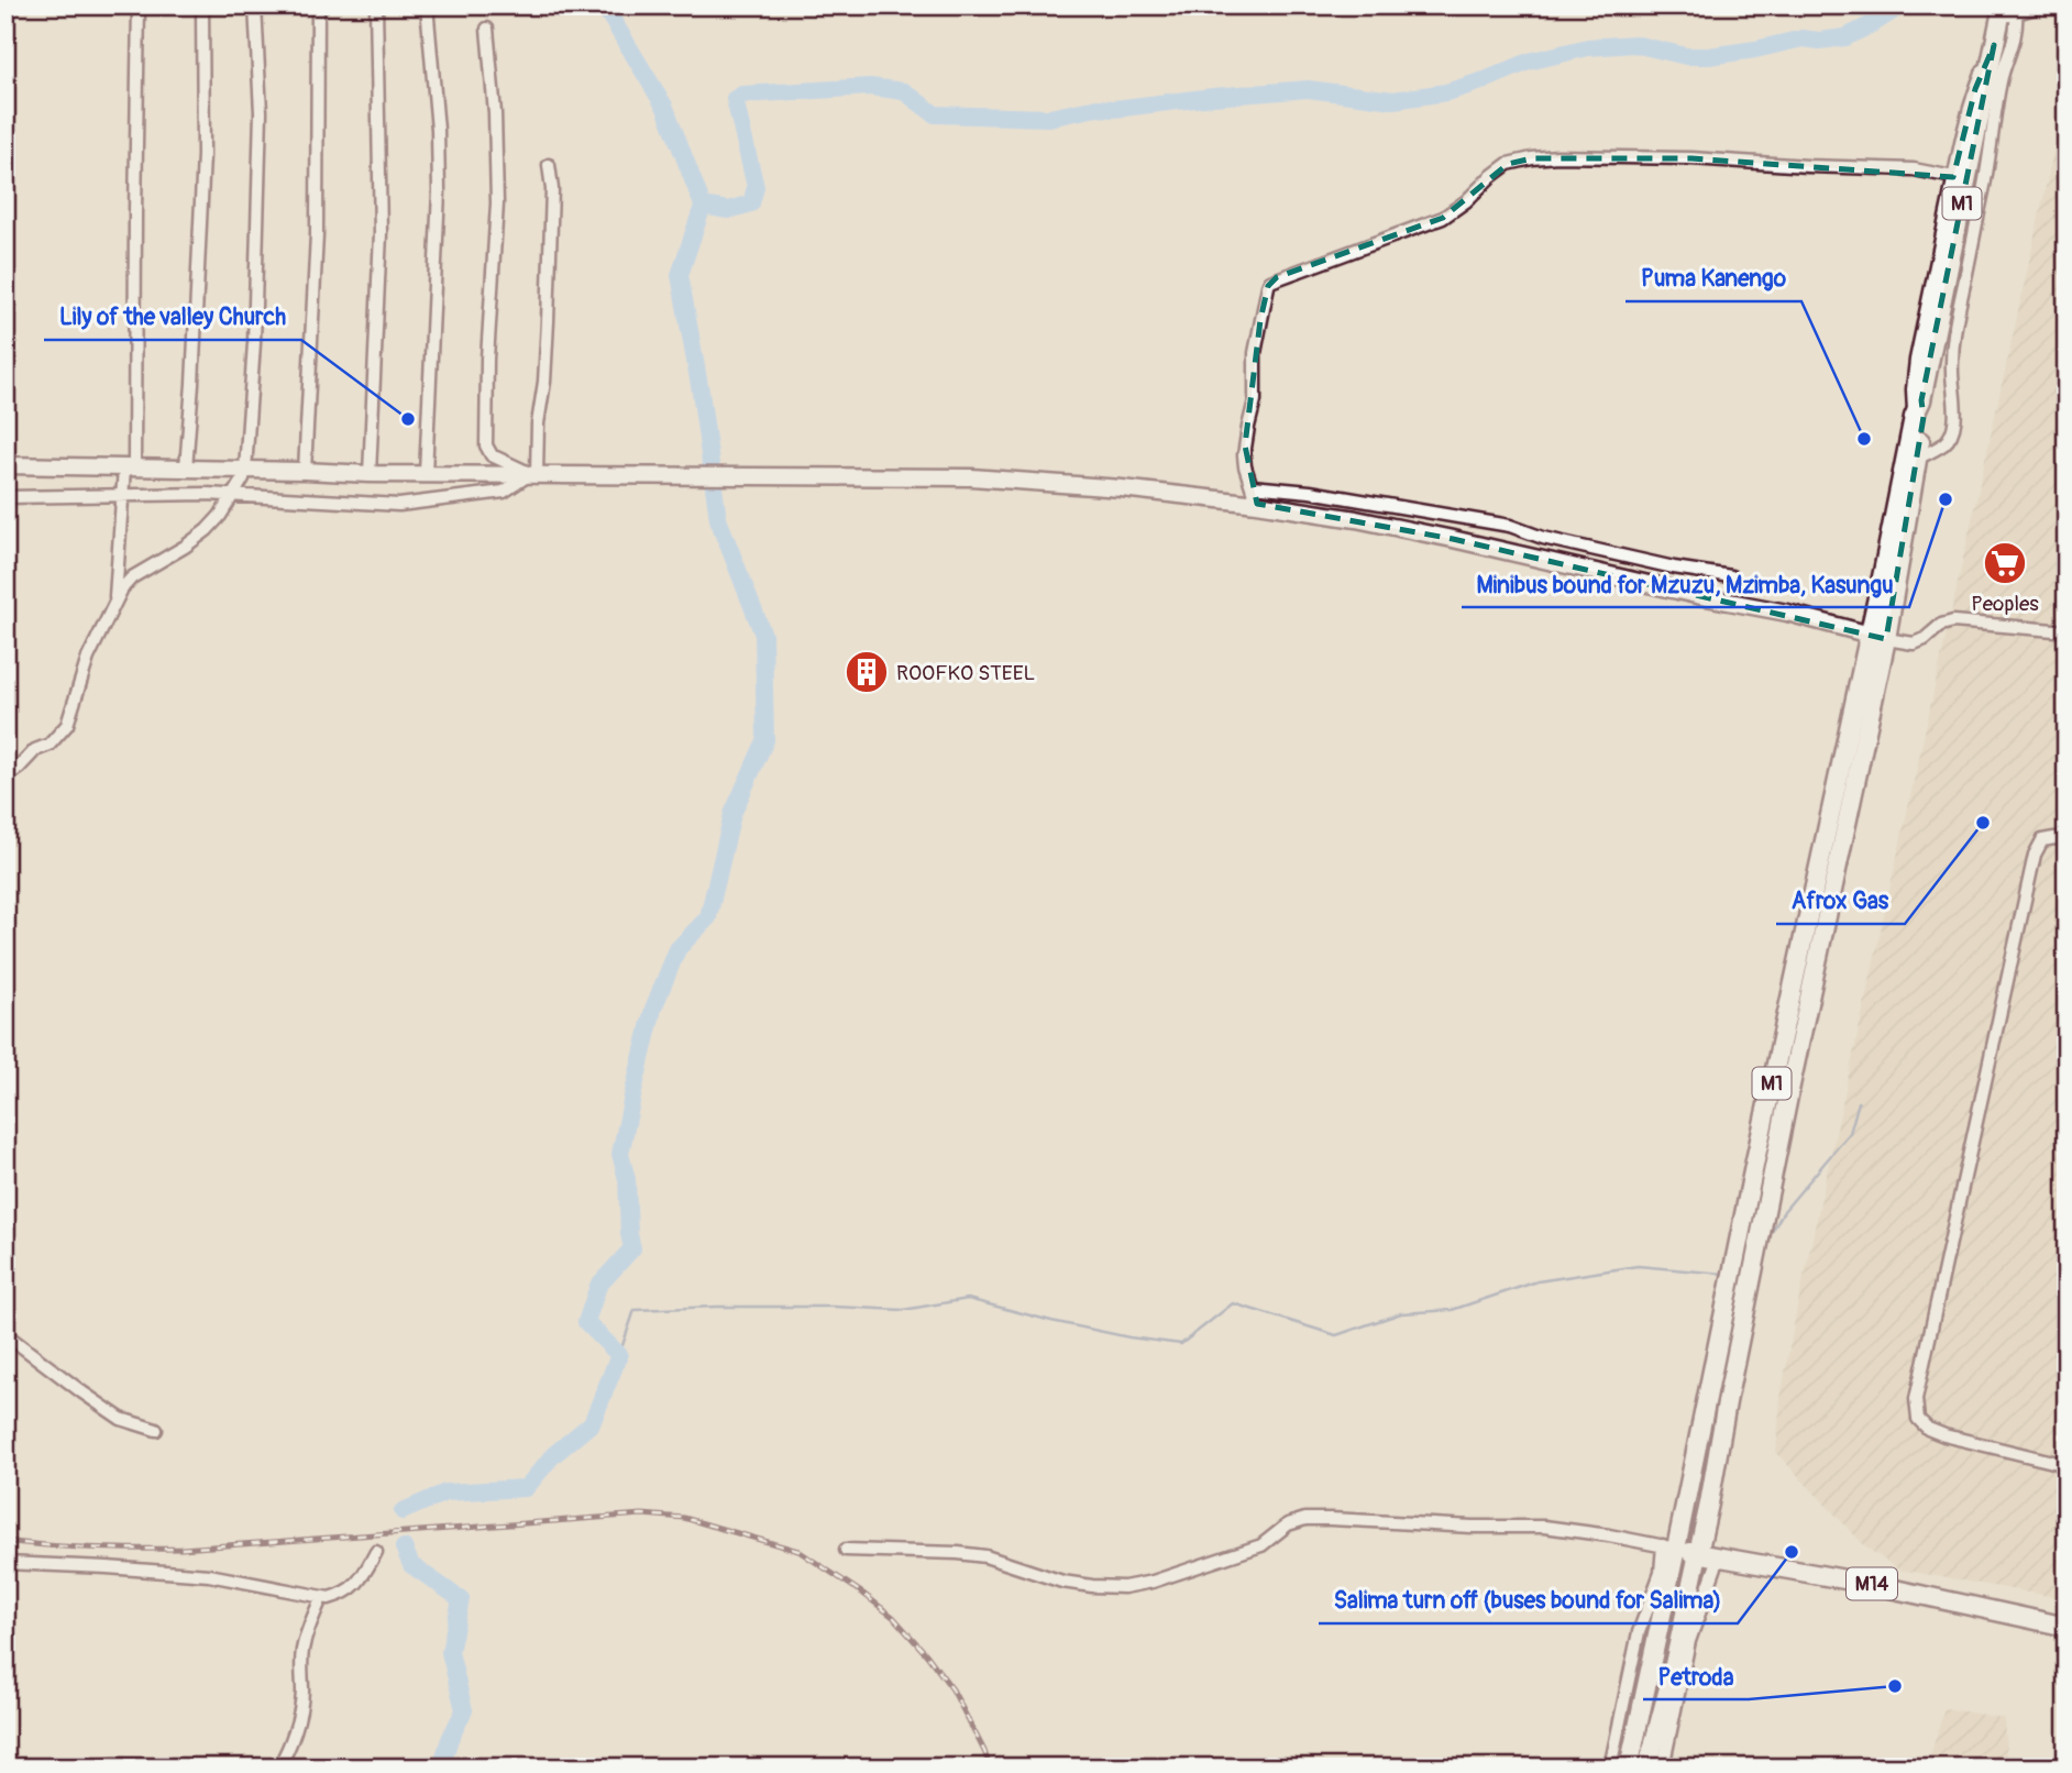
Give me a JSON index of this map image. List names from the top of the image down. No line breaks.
{"streets":{"highway":["M1","M14"]},"crossings":[["M1","M14"]],"places":{"other":["Lily of the valley Church","Puma Kanengo","Minibus bound for Mzuzu, Mzimba, Kasungu","Afrox Gas","Salima turn off (buses bound for Salima)","Petroda"],"supermarket":["Peoples"],"building":["ROOFKO STEEL"]}}
